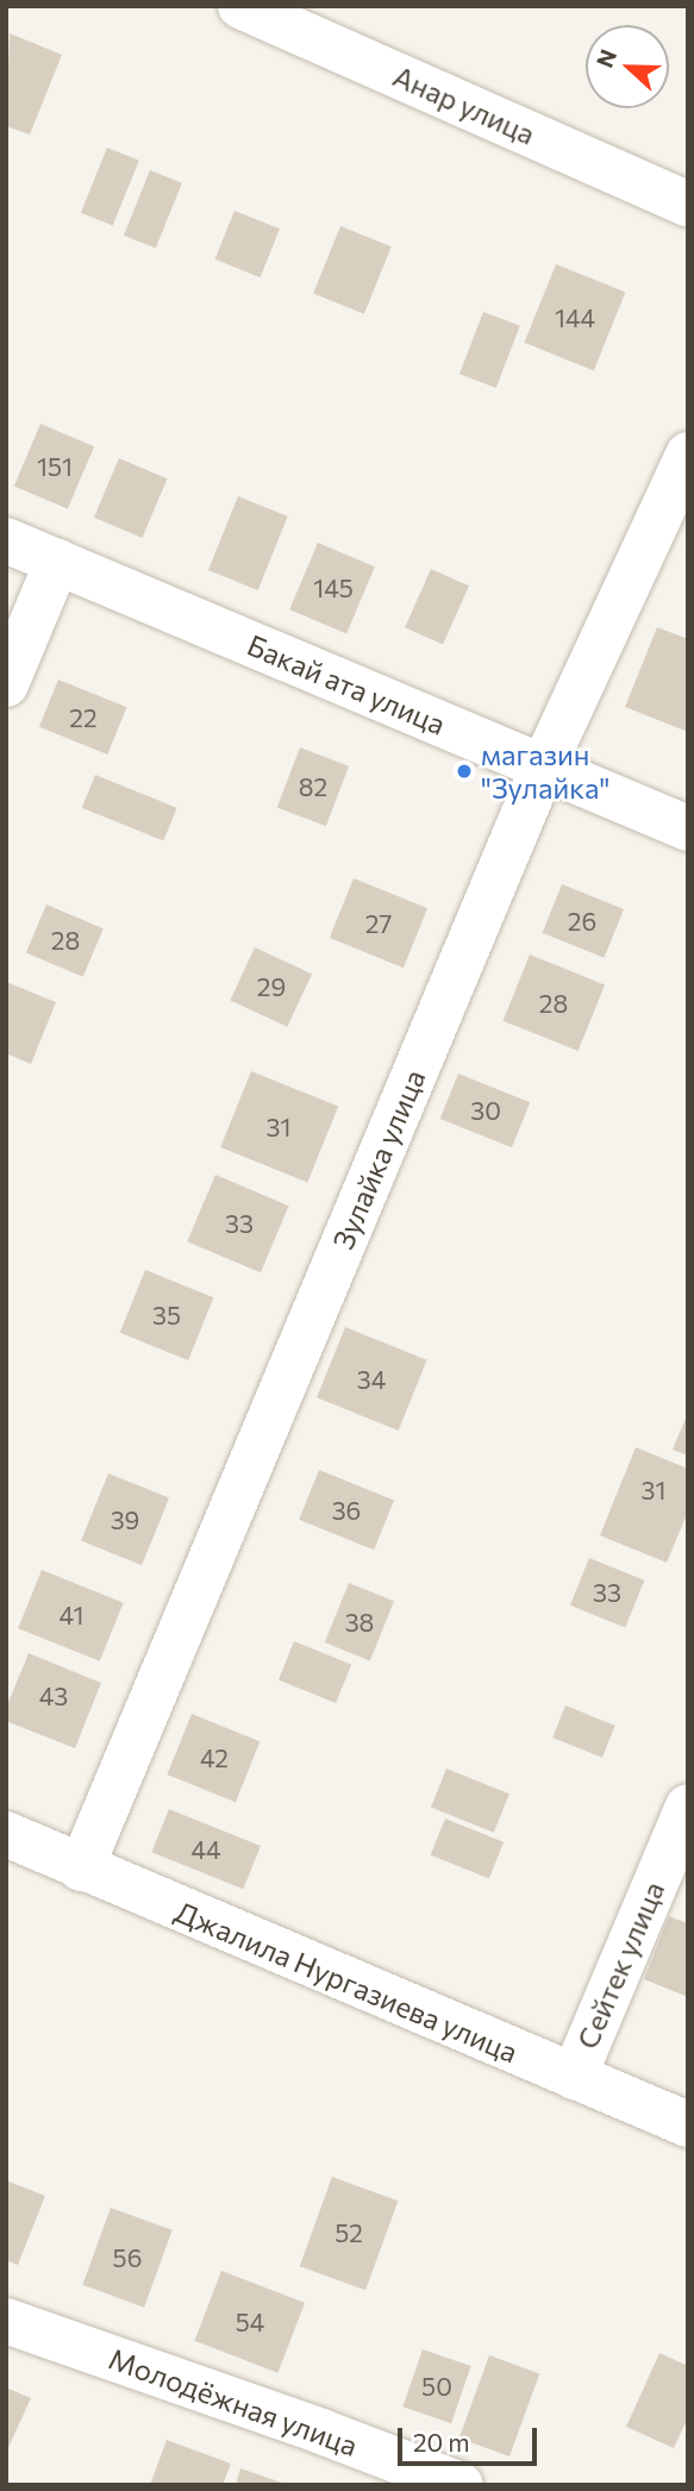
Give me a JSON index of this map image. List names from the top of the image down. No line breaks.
{"streets":{"street":["Анар улица","Бакай ата улица","Зулайка улица","Сейтек улица","Джалила Нургазиева улица","Молодёжная улица"]},"crossings":[["Бакай ата улица","Зулайка улица"],["Зулайка улица","Джалила Нургазиева улица"],["Сейтек улица","Джалила Нургазиева улица"]],"places":["магазин \"Зулайка\""],"house_numbers":["144","151","145","22","82","26","27","28","29","28","30","31","33","35","34","31","36","39","33","41","38","43","42","44","52","56","54","50"],"scale_bar":"20 m","north":"left"}
